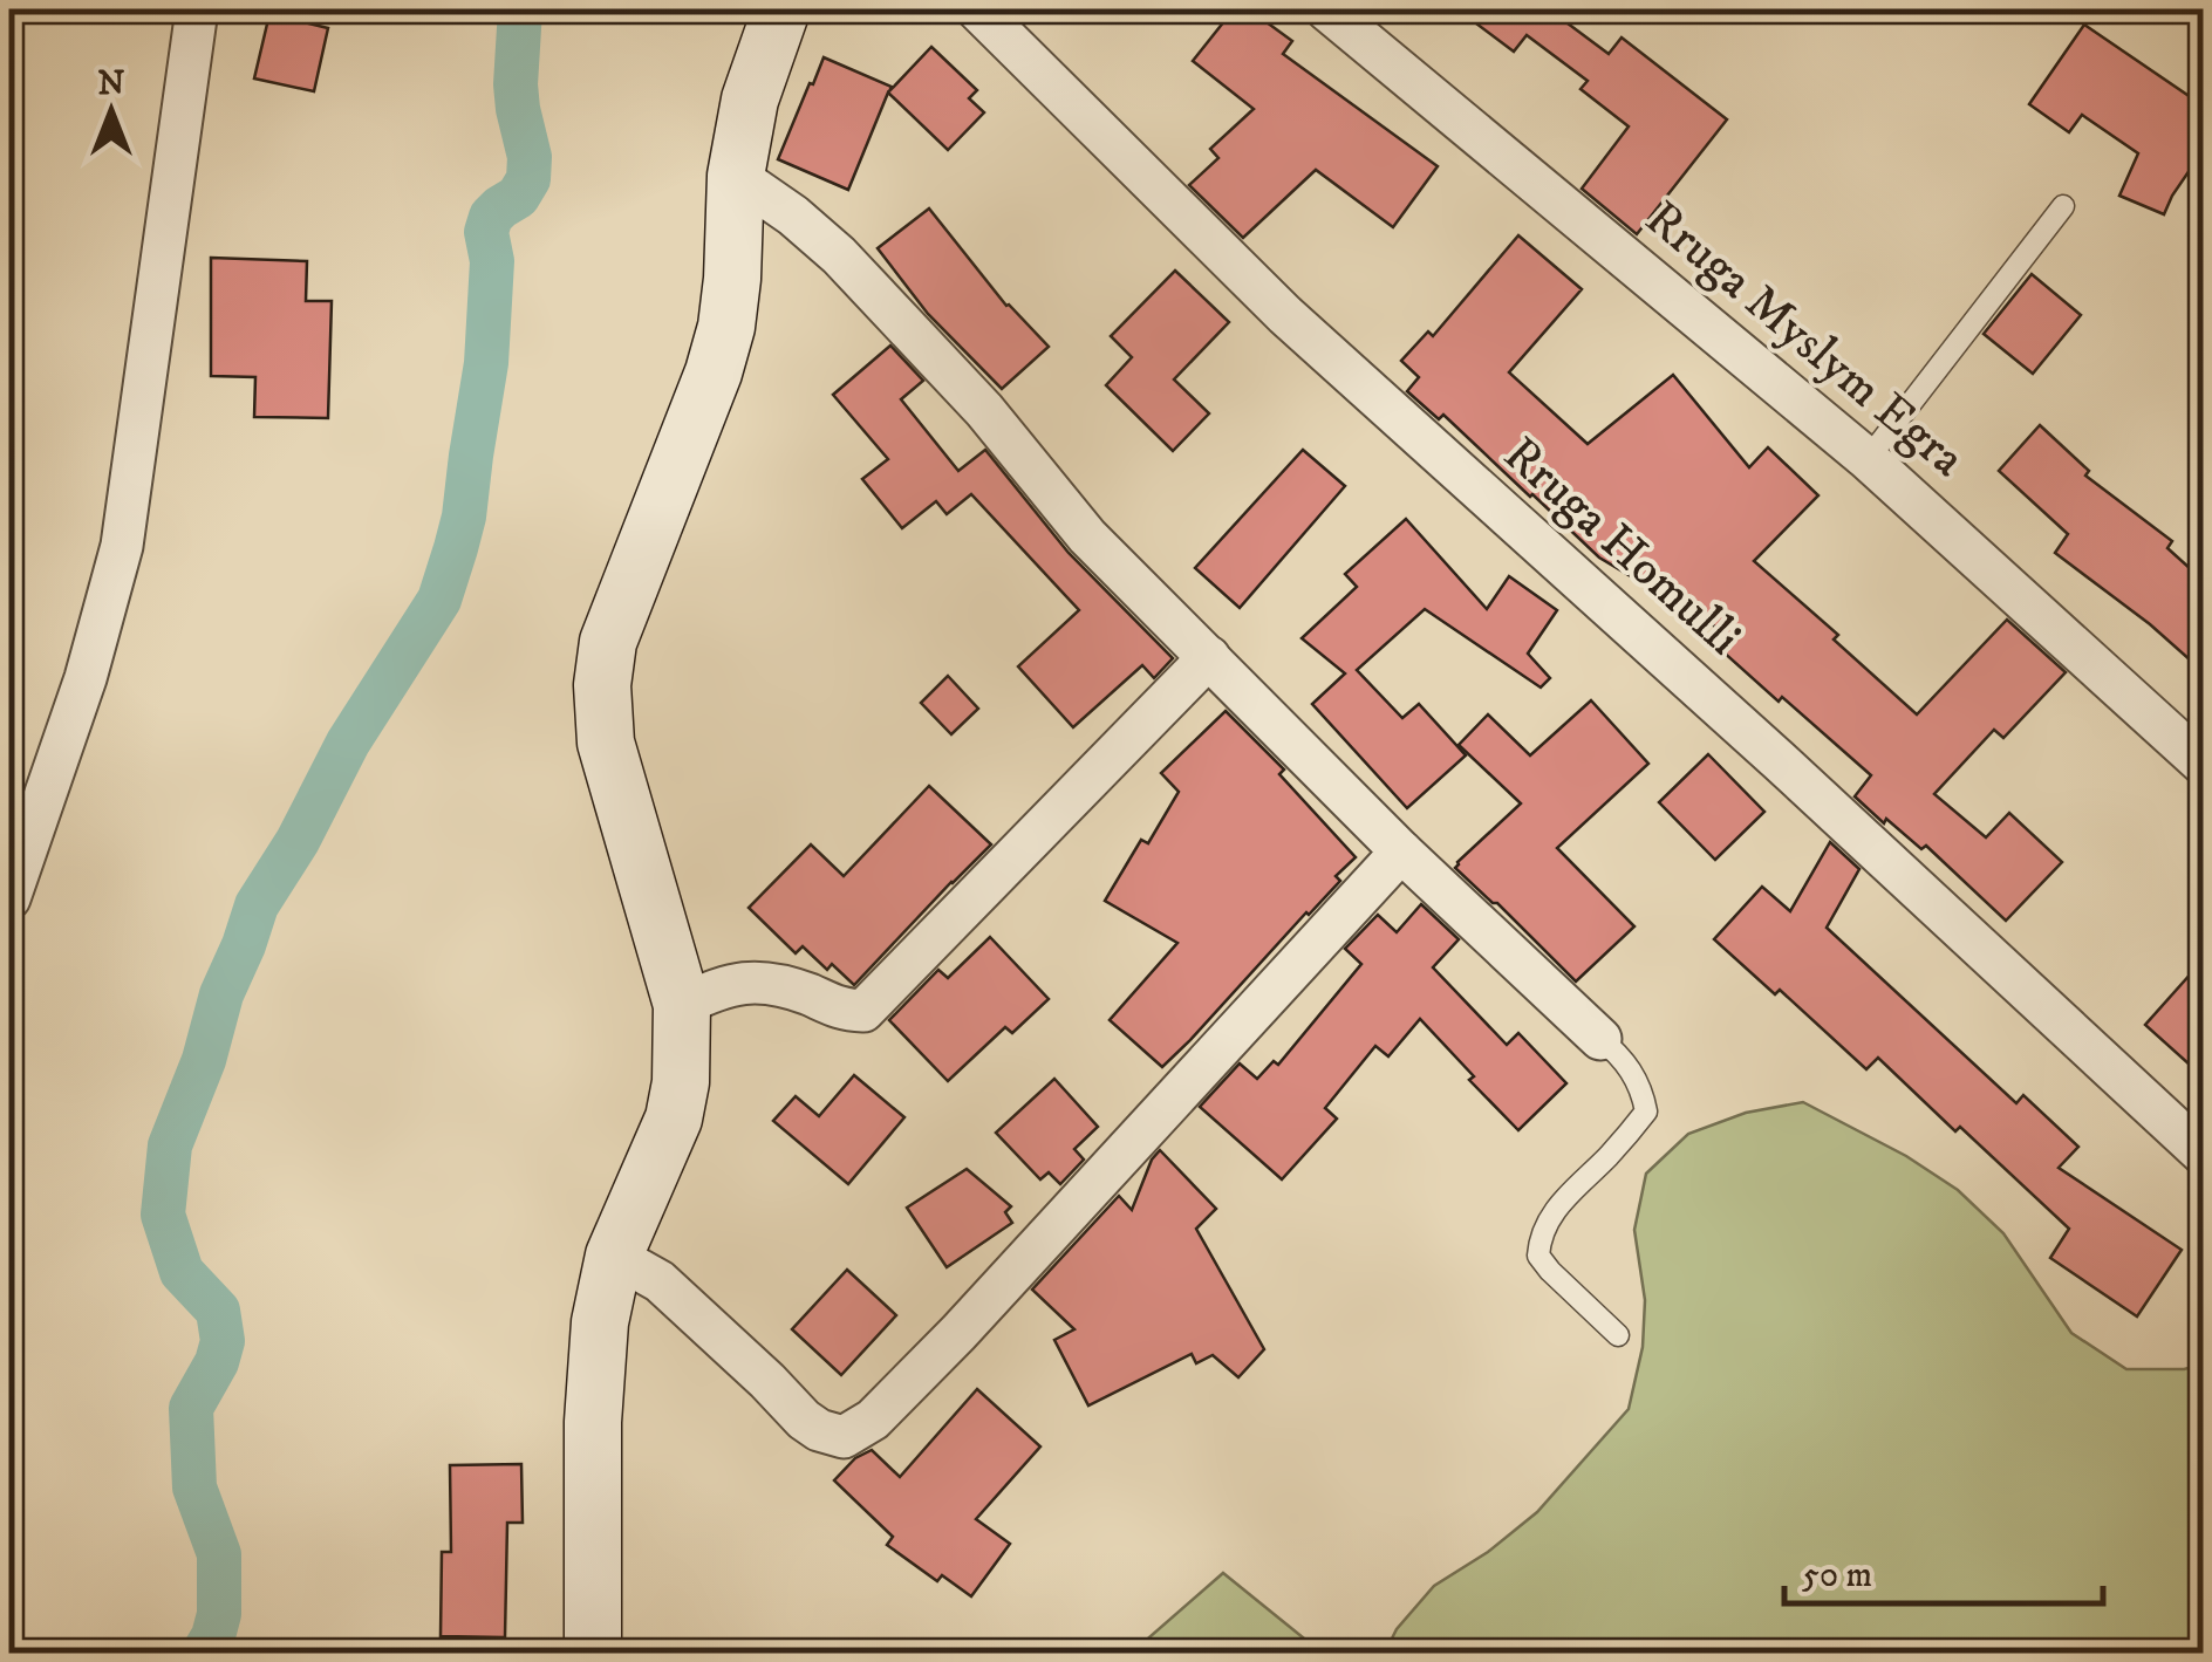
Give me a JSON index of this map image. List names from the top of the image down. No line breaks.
{"streets":{"street":["Rruga Myslym Egra","Rruga Homulli"]},"scale_bar":"50 m","north":"top"}
